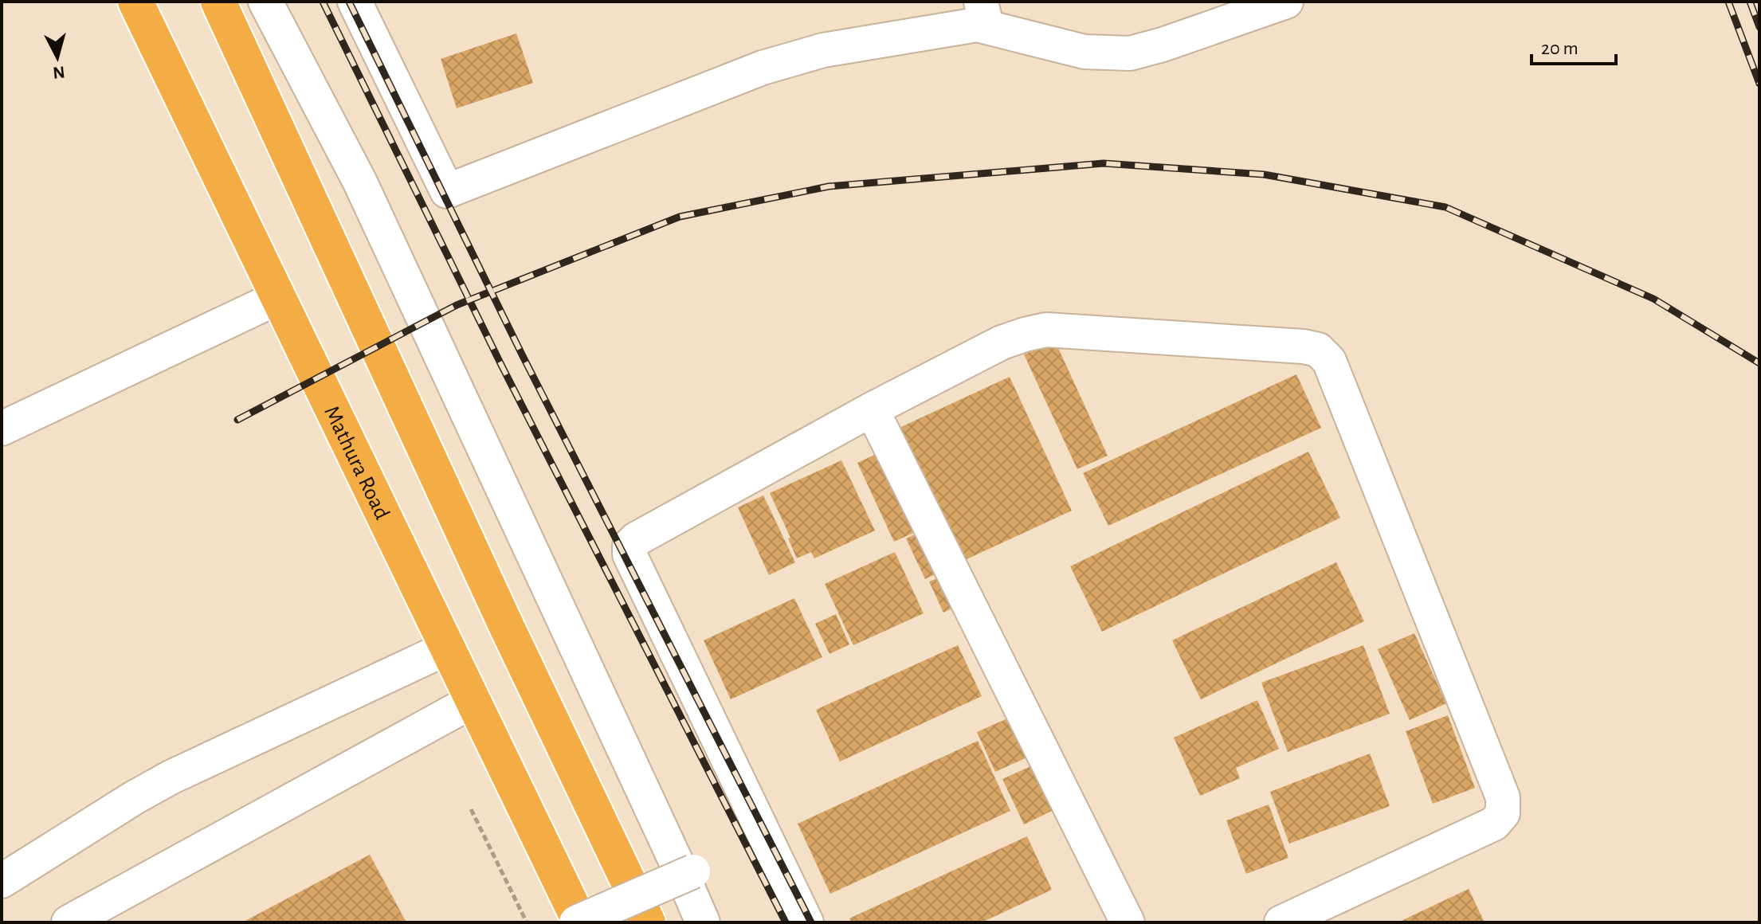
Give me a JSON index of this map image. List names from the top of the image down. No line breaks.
{"streets":{"highway":["Mathura Road"]},"scale_bar":"20 m","north":"bottom"}
